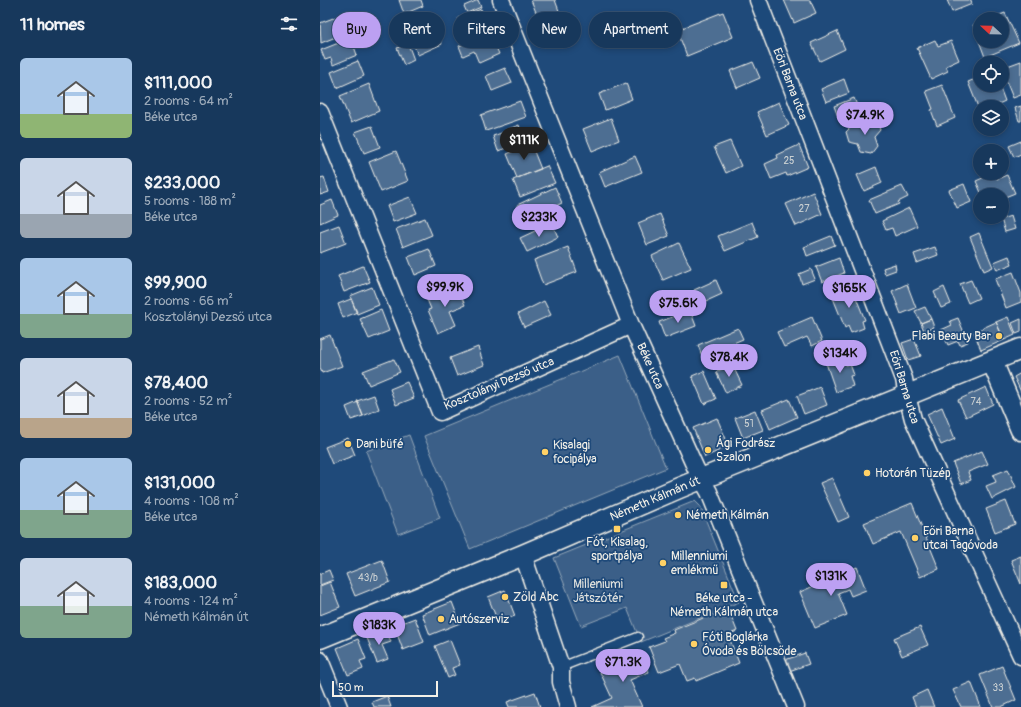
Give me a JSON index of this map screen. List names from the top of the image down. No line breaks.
{"streets":{"street":["Eőri Barna utca","Béke utca","Kosztolányi Dezső utca","Németh Kálmán út"]},"crossings":[["Eőri Barna utca","Németh Kálmán út"],["Béke utca","Kosztolányi Dezső utca"],["Béke utca","Németh Kálmán út"]],"parks":["Milleniumi Játszótér"],"places":{"other":["Flabi Beauty Bar","Dani büfé","Ági Fodrász Szalon","Kisalagi focipálya","Hotorán Tüzép","Németh Kálmán","Eőri Barna utcai Tagóvoda","Millenniumi emlékmű","Zöld Abc","Autószerviz","Fóti Boglárka Óvoda és Bölcsőde"],"transit":["Fót, Kisalag, sportpálya","Béke utca - Németh Kálmán utca"]},"house_numbers":["25","27","74","51","43/b","33"],"scale_bar":"50 m","north":"left","page":{"heading":"11 homes","map_buttons":["+","−"],"chip":["Buy","Rent","Filters","New","Apartment"],"list":[{"name":"$111,000","note":"2 rooms · 64 m² · Béke utca"},{"name":"$233,000","note":"5 rooms · 188 m² · Béke utca"},{"name":"$99,900","note":"2 rooms · 66 m² · Kosztolányi Dezső utca"},{"name":"$78,400","note":"2 rooms · 52 m² · Béke utca"},{"name":"$131,000","note":"4 rooms · 108 m² · Béke utca"},{"name":"$183,000","note":"4 rooms · 124 m² · Németh Kálmán út"}],"price":["$74.9K","$111K","$233K","$99.9K","$165K","$75.6K","$134K","$78.4K","$131K","$183K","$71.3K"],"scale":"50 m"}}
